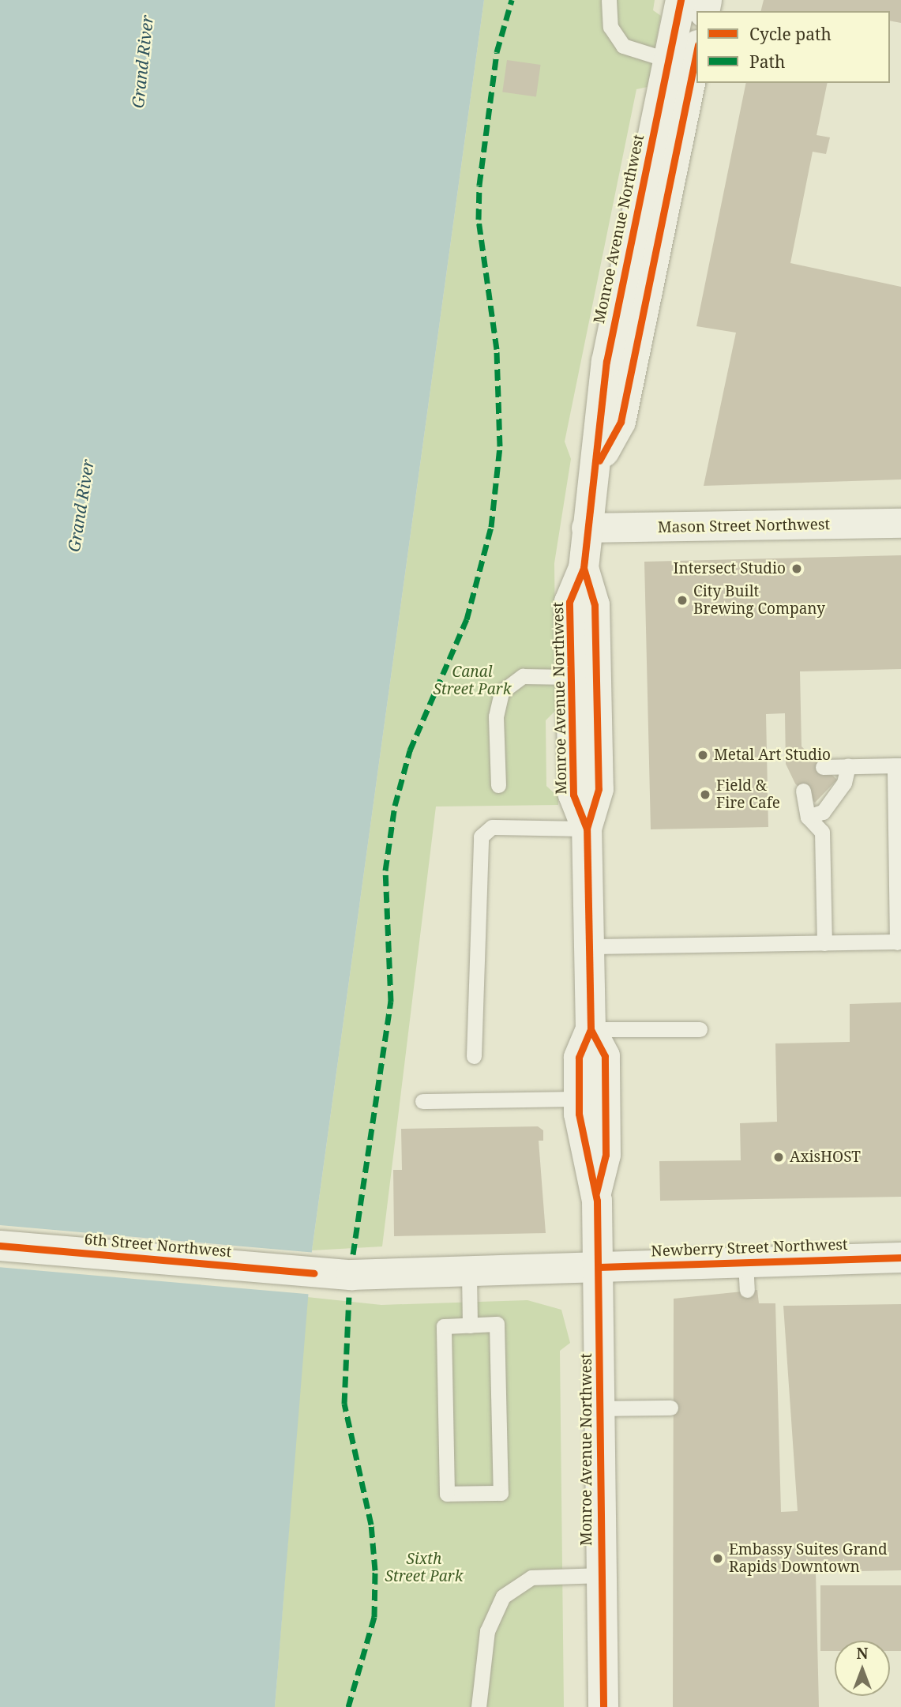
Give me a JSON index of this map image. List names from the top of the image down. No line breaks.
{"streets":{"main road":["Monroe Avenue Northwest","6th Street Northwest","Newberry Street Northwest"],"street":["Mason Street Northwest"]},"crossings":[["Monroe Avenue Northwest","Mason Street Northwest"],["Monroe Avenue Northwest","Newberry Street Northwest"],["6th Street Northwest","Newberry Street Northwest"]],"water":["Grand River"],"parks":["Canal Street Park","Sixth Street Park"],"places":["Intersect Studio","City Built Brewing Company","Metal Art Studio","Field & Fire Cafe","AxisHOST","Embassy Suites Grand Rapids Downtown"],"legend":["Cycle path","Path"],"north":"top"}
